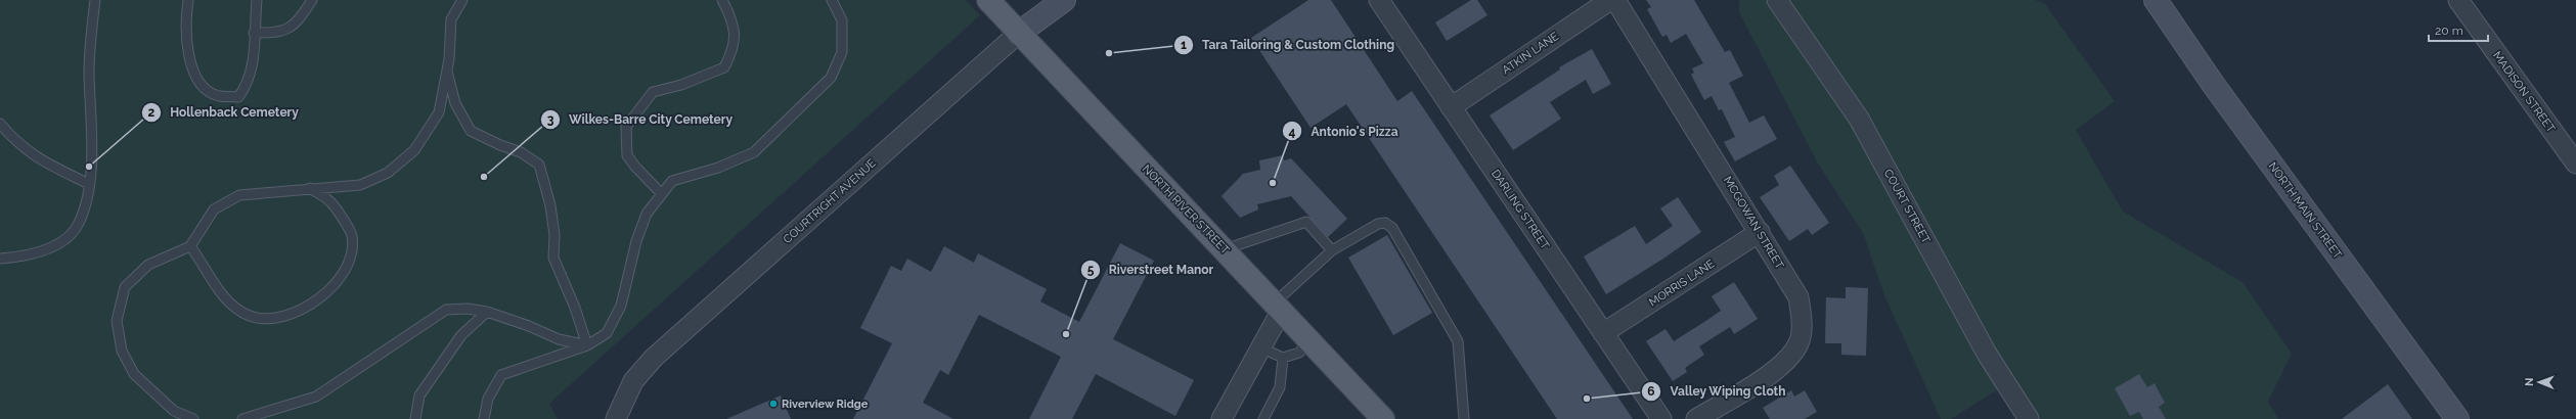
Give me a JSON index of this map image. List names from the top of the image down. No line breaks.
{"streets":{"main road":["COURTRIGHT AVENUE","NORTH RIVER STREET","NORTH MAIN STREET"],"street":["ATKIN LANE","MADISON STREET","COURT STREET","DARLING STREET","MCGOWAN STREET","MORRIS LANE"]},"crossings":[["ATKIN LANE","DARLING STREET"],["COURTRIGHT AVENUE","NORTH RIVER STREET"],["DARLING STREET","MORRIS LANE"],["MCGOWAN STREET","MORRIS LANE"]],"places":["Tara Tailoring & Custom Clothing","Hollenback Cemetery","Wilkes-Barre City Cemetery","Antonio's Pizza","Riverstreet Manor","Valley Wiping Cloth","Riverview Ridge"],"scale_bar":"20 m","north":"left"}
